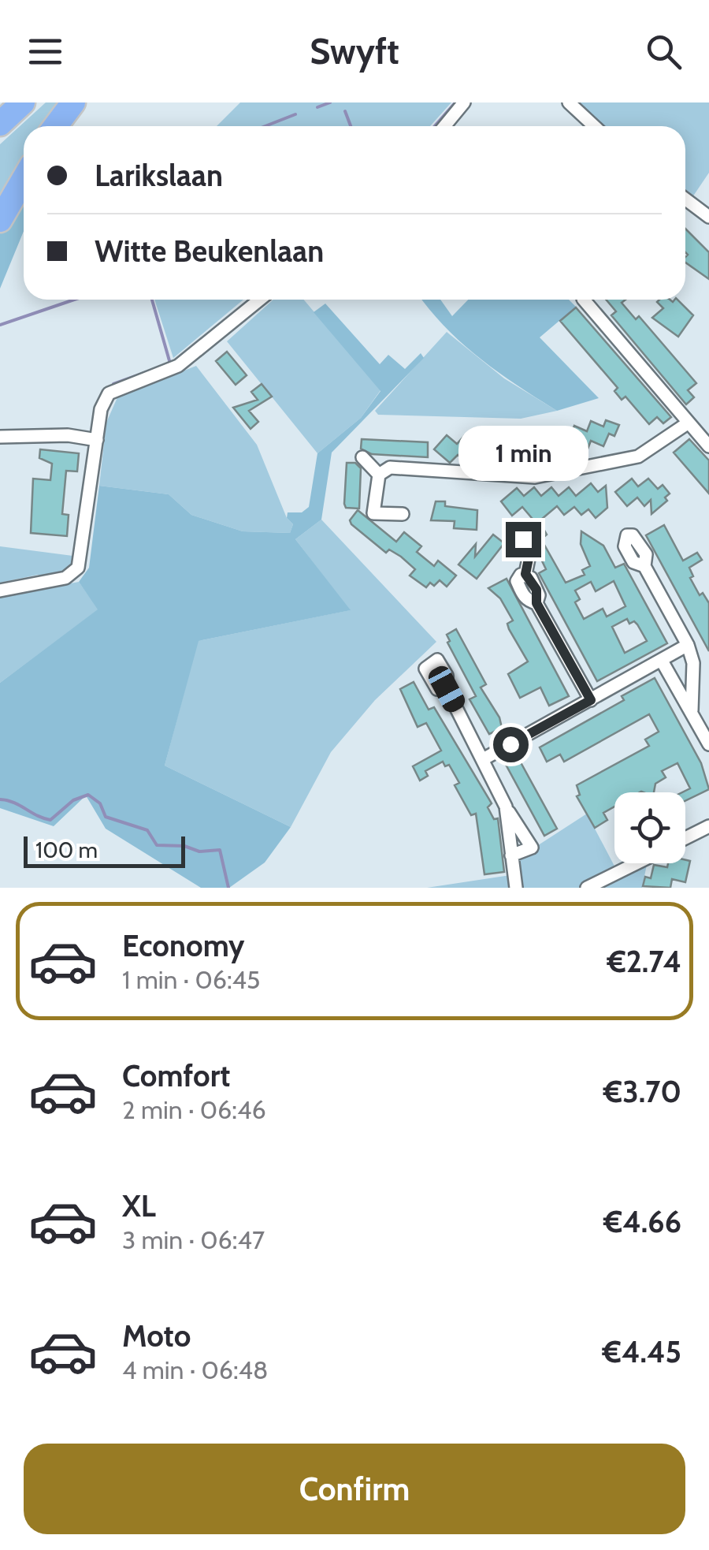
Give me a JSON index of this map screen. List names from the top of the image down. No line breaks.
{"scale_bar":"100 m","page":{"header":"Swyft","banner":["Larikslaan","Witte Beukenlaan"],"bubble":"1 min","scale":"100 m","list":[{"name":"Economy","note":"1 min · 06:45","value":"€2.74"},{"name":"Comfort","note":"2 min · 06:46","value":"€3.70"},{"name":"XL","note":"3 min · 06:47","value":"€4.66"},{"name":"Moto","note":"4 min · 06:48","value":"€4.45"}],"buttons":"Confirm"}}
